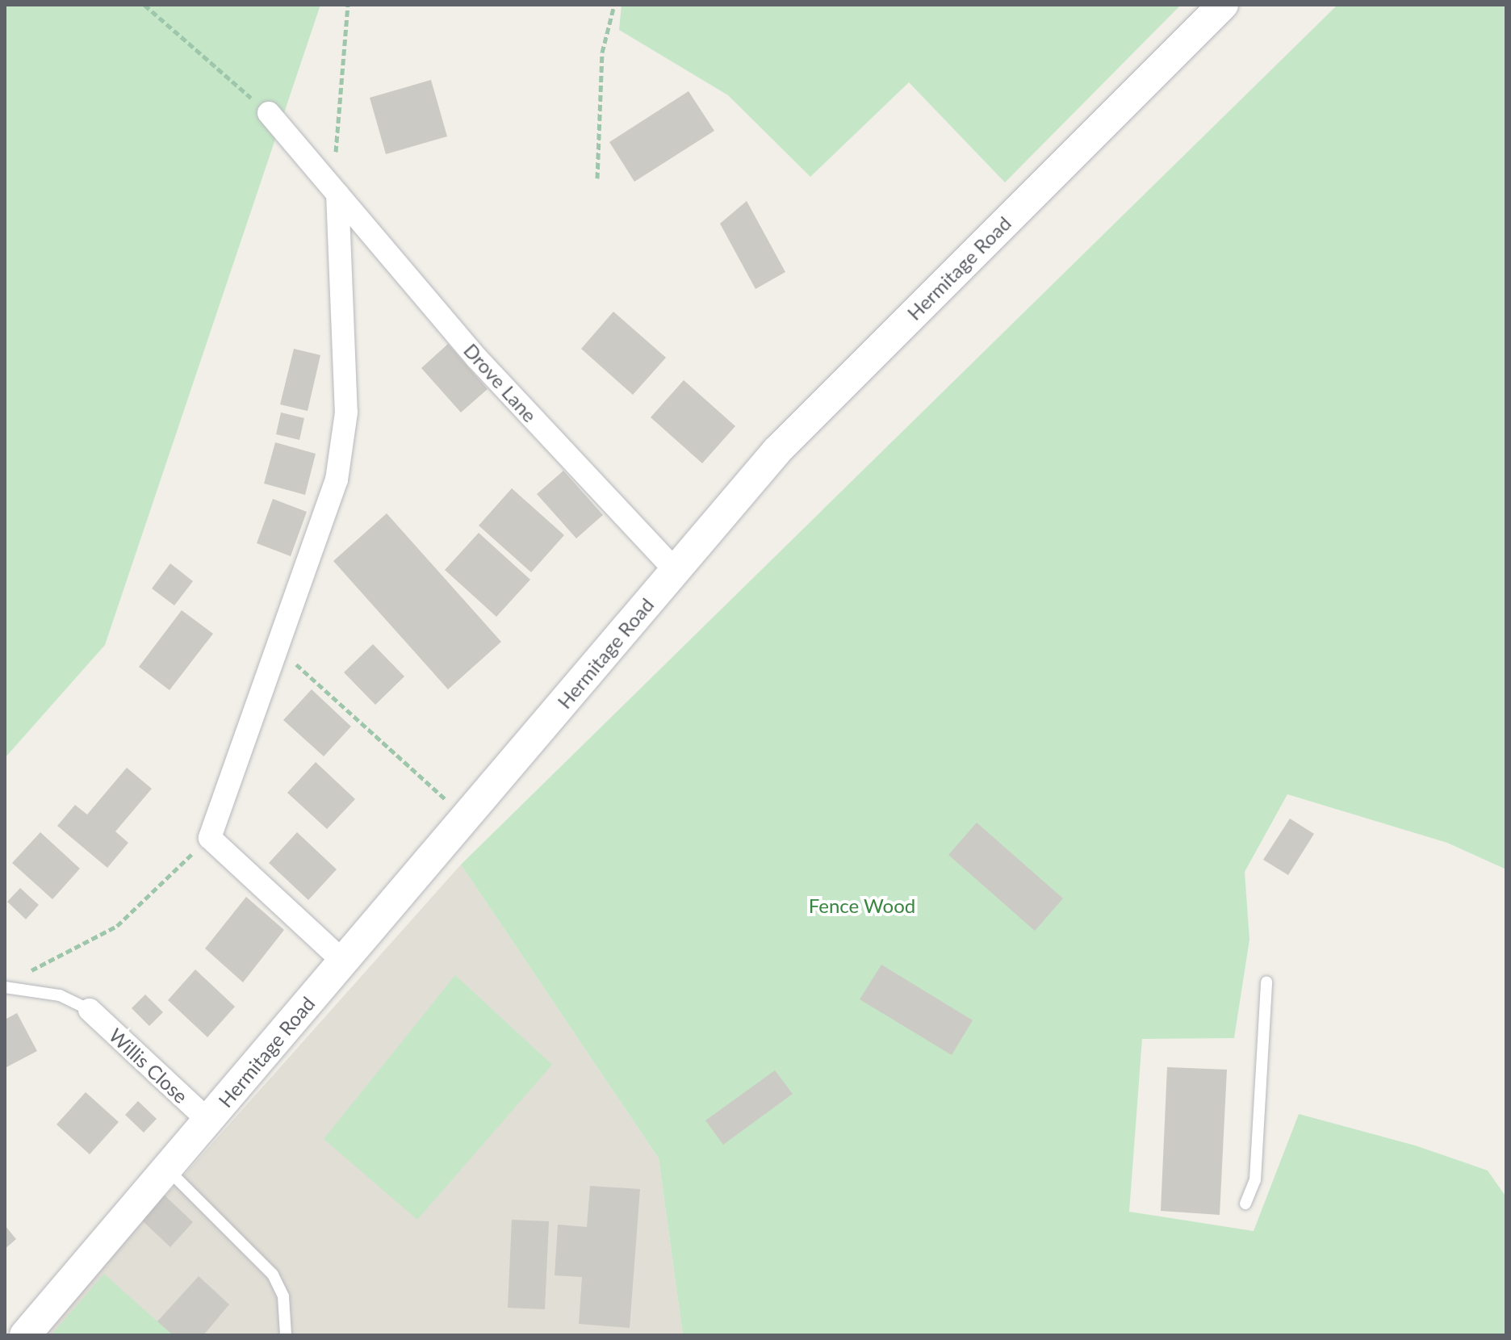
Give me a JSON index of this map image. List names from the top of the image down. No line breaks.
{"streets":{"street":["Hermitage Road","Drove Lane","Willis Close"]},"crossings":[["Hermitage Road","Drove Lane"],["Hermitage Road","Willis Close"]],"parks":["Fence Wood"]}
